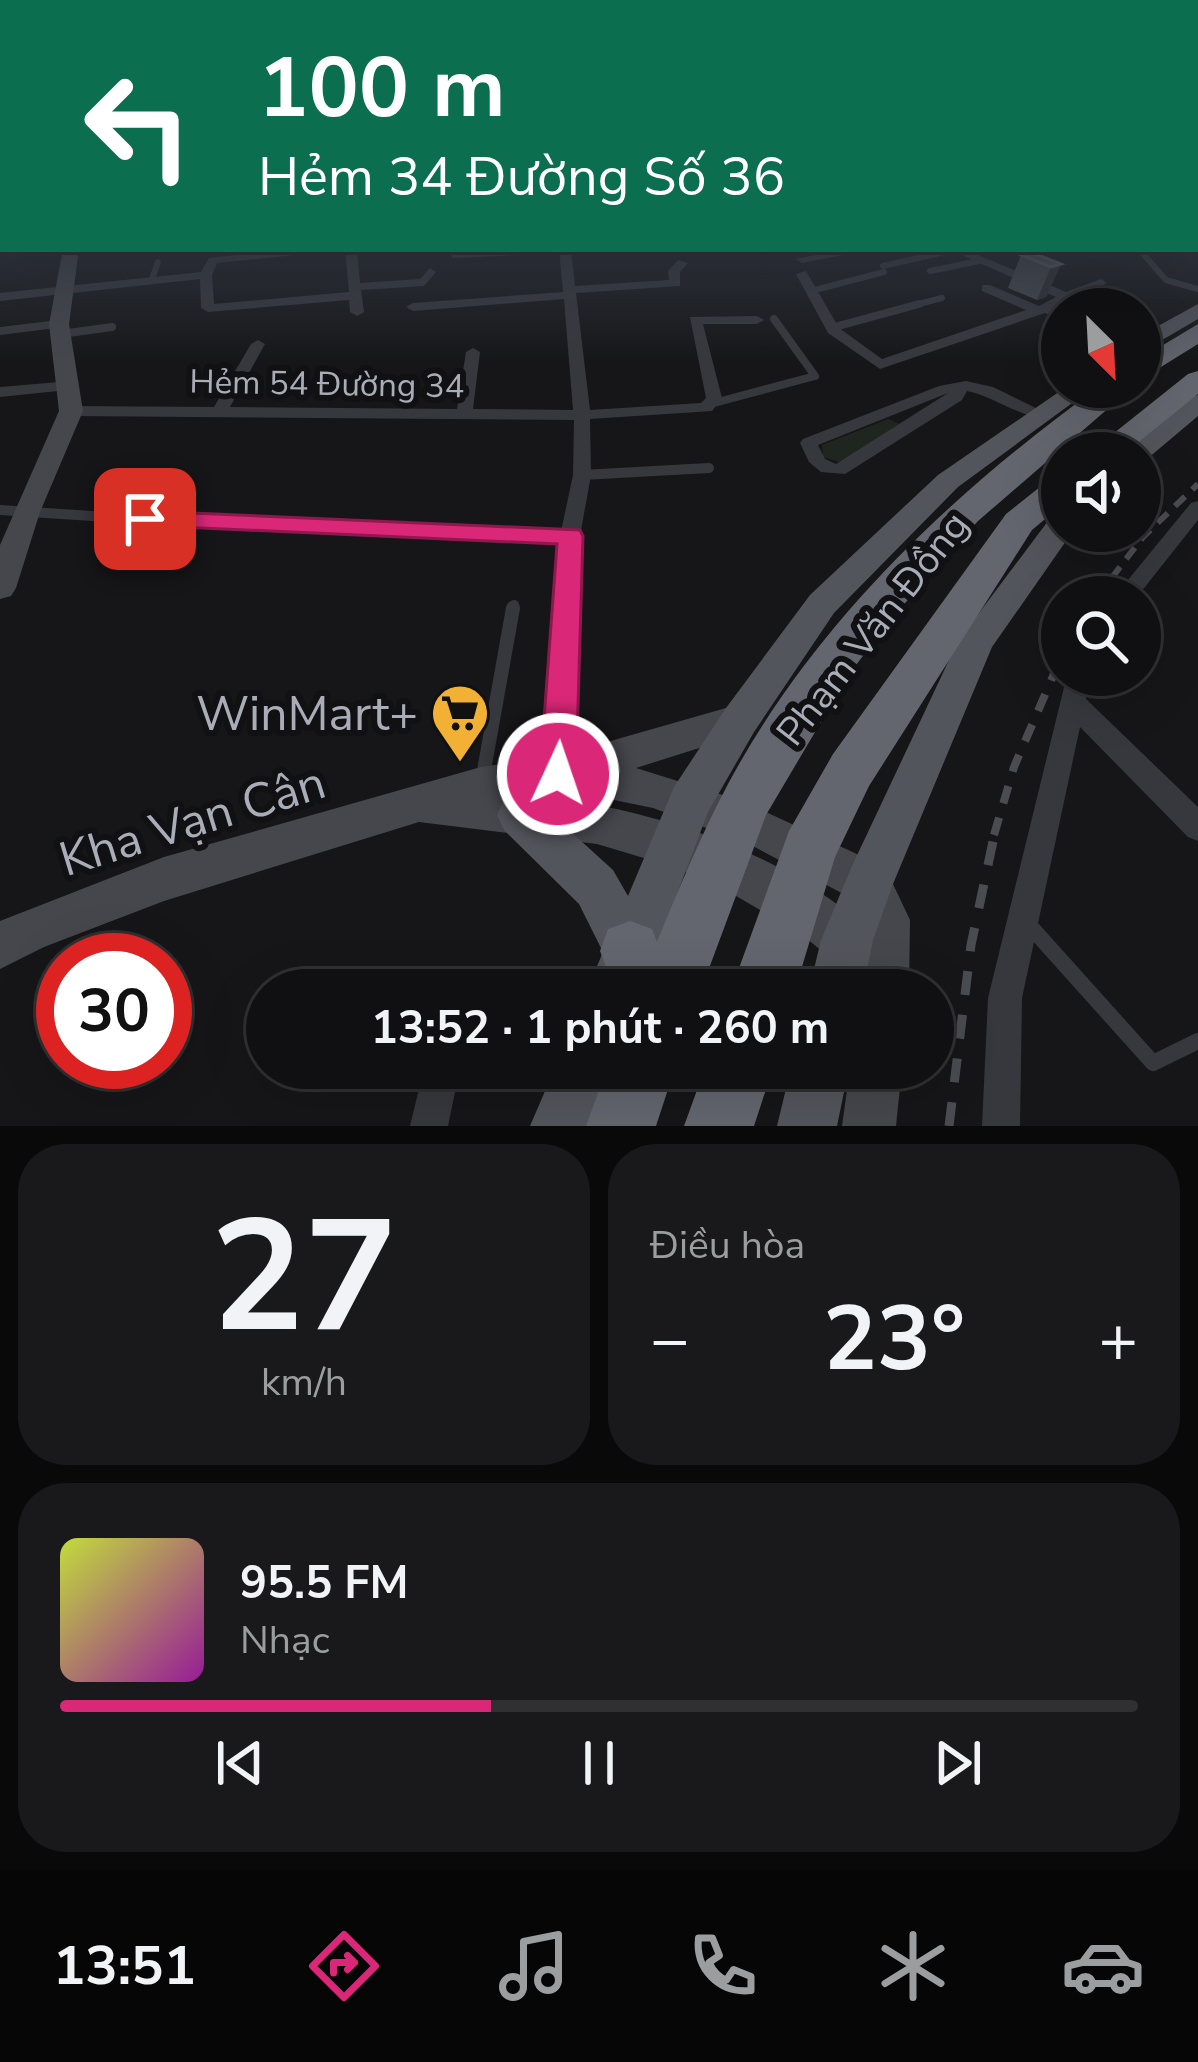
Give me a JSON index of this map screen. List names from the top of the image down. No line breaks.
{"streets":{"highway":["Phạm Văn Đồng"],"main road":["Kha Vạn Cân"],"street":["Hẻm 54 Đường 34"]},"crossings":[["Phạm Văn Đồng","Kha Vạn Cân"]],"places":{"supermarket":["WinMart+"]},"north":"bottom right","page":{"turn":["100 m","Hẻm 34 Đường Số 36"],"limit":"30","trip":"13:52 · 1 phút · 260 m","tile":[["27","km/h"],"Điều hòa"],"heat":["−","23°","+"],"song":["95.5 FM","Nhạc"],"tabs":"13:51"}}
